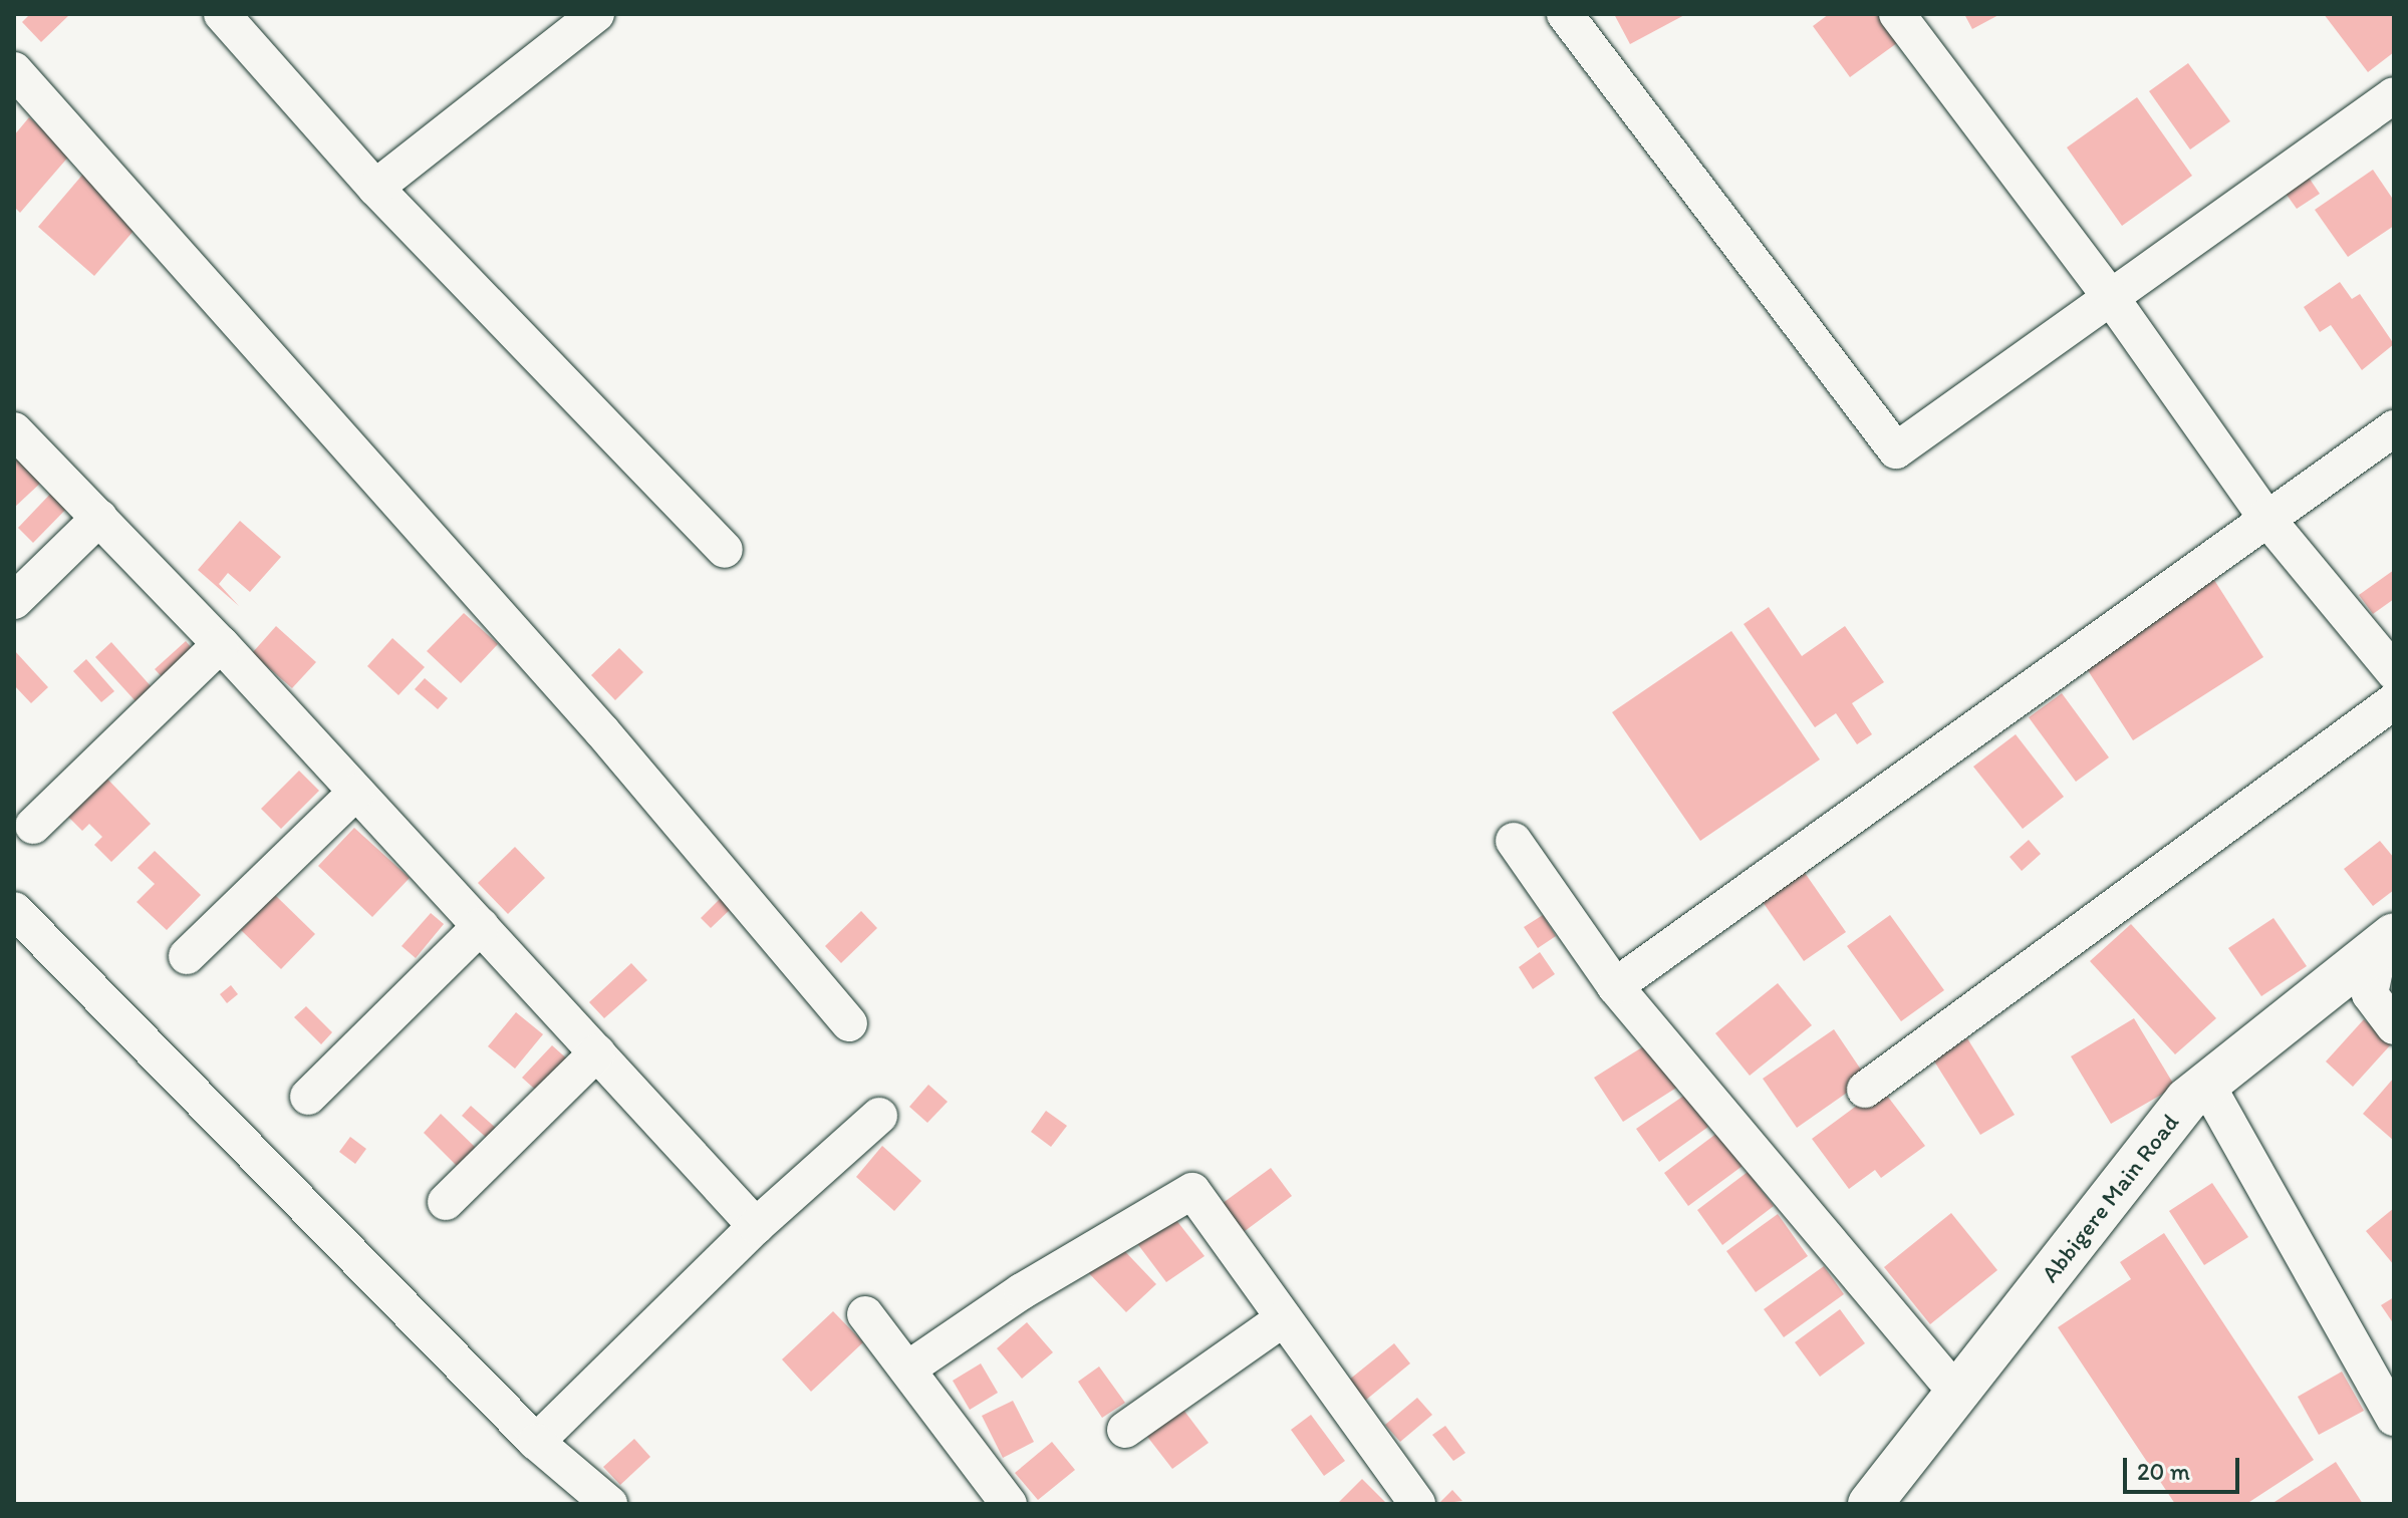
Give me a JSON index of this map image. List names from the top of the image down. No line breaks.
{"streets":{"main road":["Abbigere Main Road"]},"scale_bar":"20 m"}
